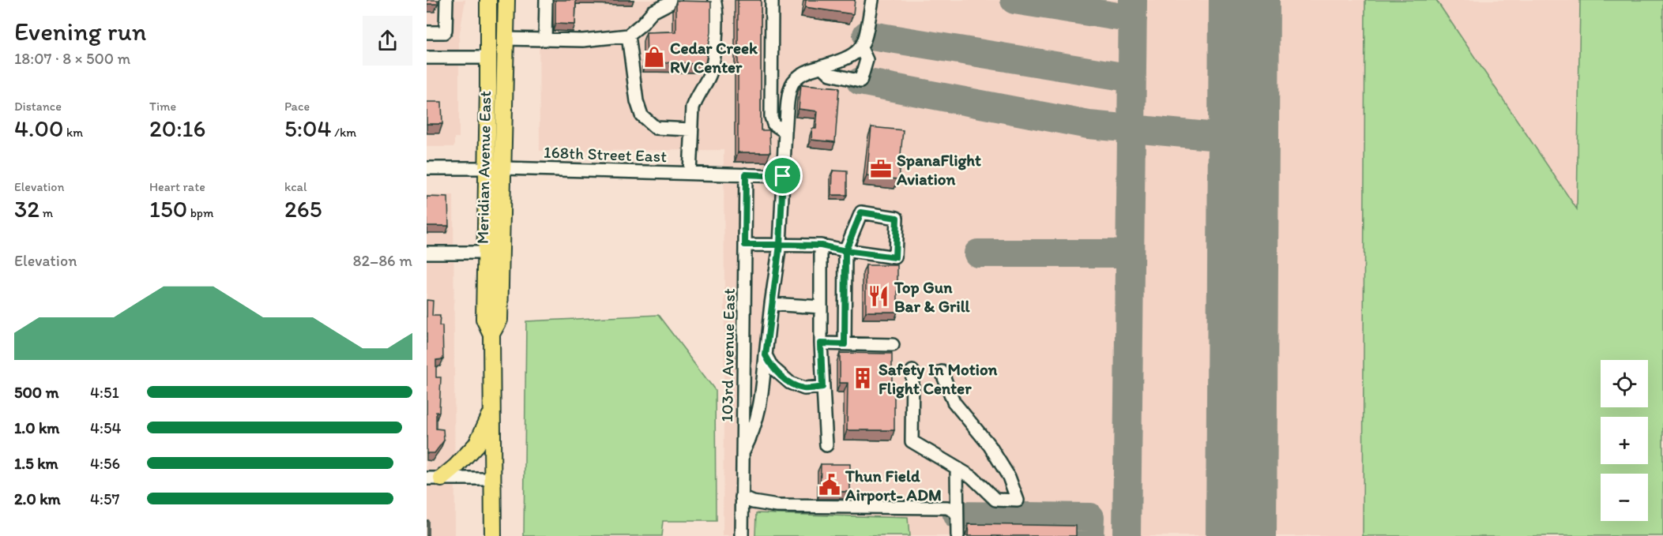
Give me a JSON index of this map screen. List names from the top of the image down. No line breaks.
{"streets":{"main road":["Meridian Avenue East"],"street":["168th Street East","103rd Avenue East"]},"crossings":[["168th Street East","Meridian Avenue East"],["168th Street East","103rd Avenue East"]],"places":{"shop":["Cedar Creek RV Center"],"office":["SpanaFlight Aviation"],"restaurant":["Top Gun Bar & Grill"],"building":["Safety In Motion Flight Center"],"public building":["Thun Field Airport- ADM"]},"page":{"heading":["Evening run","18:07 · 8 × 500 m"],"stats":[["Distance","4.00 km"],["Time","20:16"],["Pace","5:04 /km"],["Elevation","32 m"],["Heart rate","150 bpm"],["kcal","265"]],"chart":["Elevation","82–86 m"],"map_buttons":["+","−"],"list":[{"name":"500 m","note":"4:51"},{"name":"1.0 km","note":"4:54"},{"name":"1.5 km","note":"4:56"},{"name":"2.0 km","note":"4:57"}]}}
